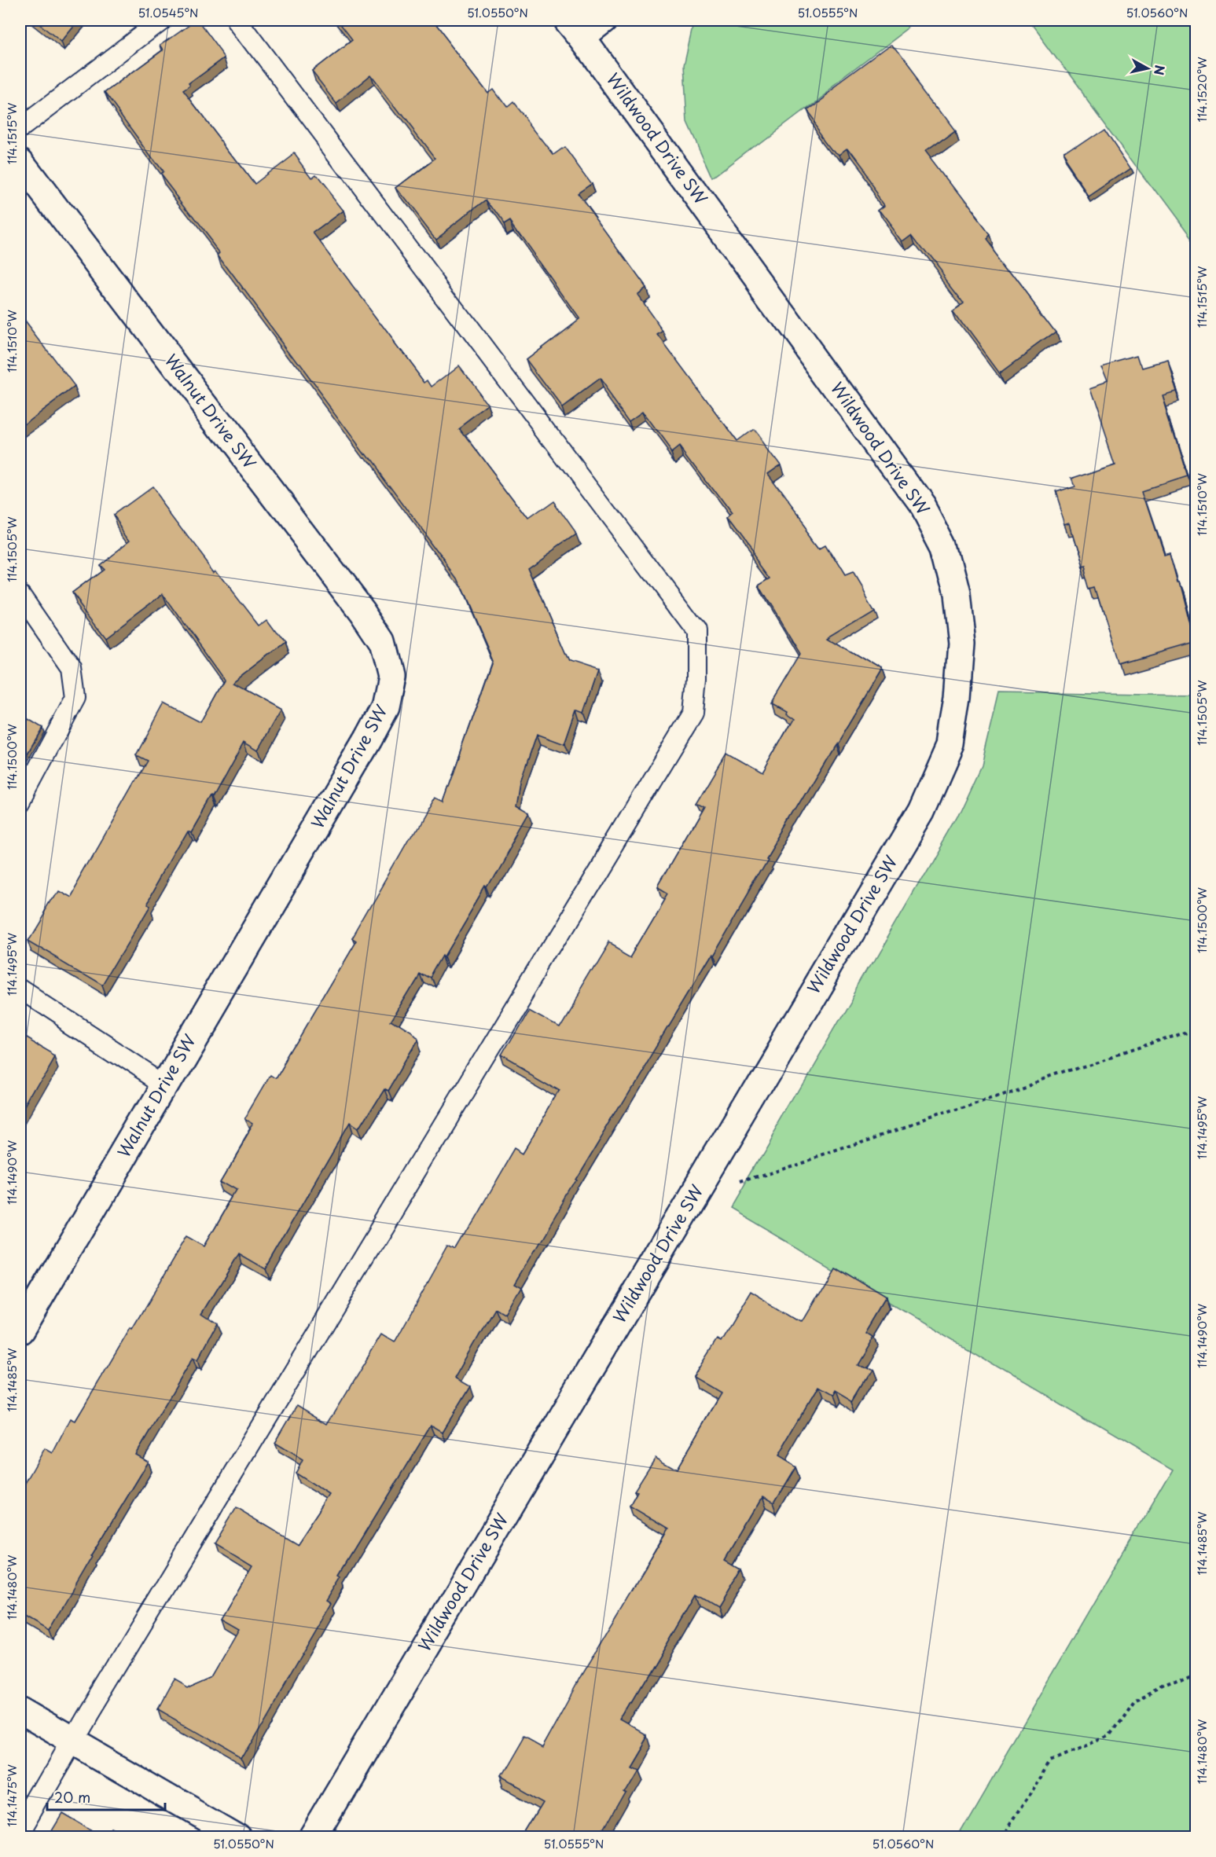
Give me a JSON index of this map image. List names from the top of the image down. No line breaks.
{"streets":{"street":["Wildwood Drive SW","Walnut Drive SW"]},"scale_bar":"20 m","north":"right","coordinates":["51.0545°N","51.0550°N","51.0555°N","51.0560°N","114.1520°W","114.1515°W","114.1510°W","114.1505°W","114.1500°W","114.1495°W","114.1490°W","114.1485°W","114.1480°W","114.1475°W"]}
